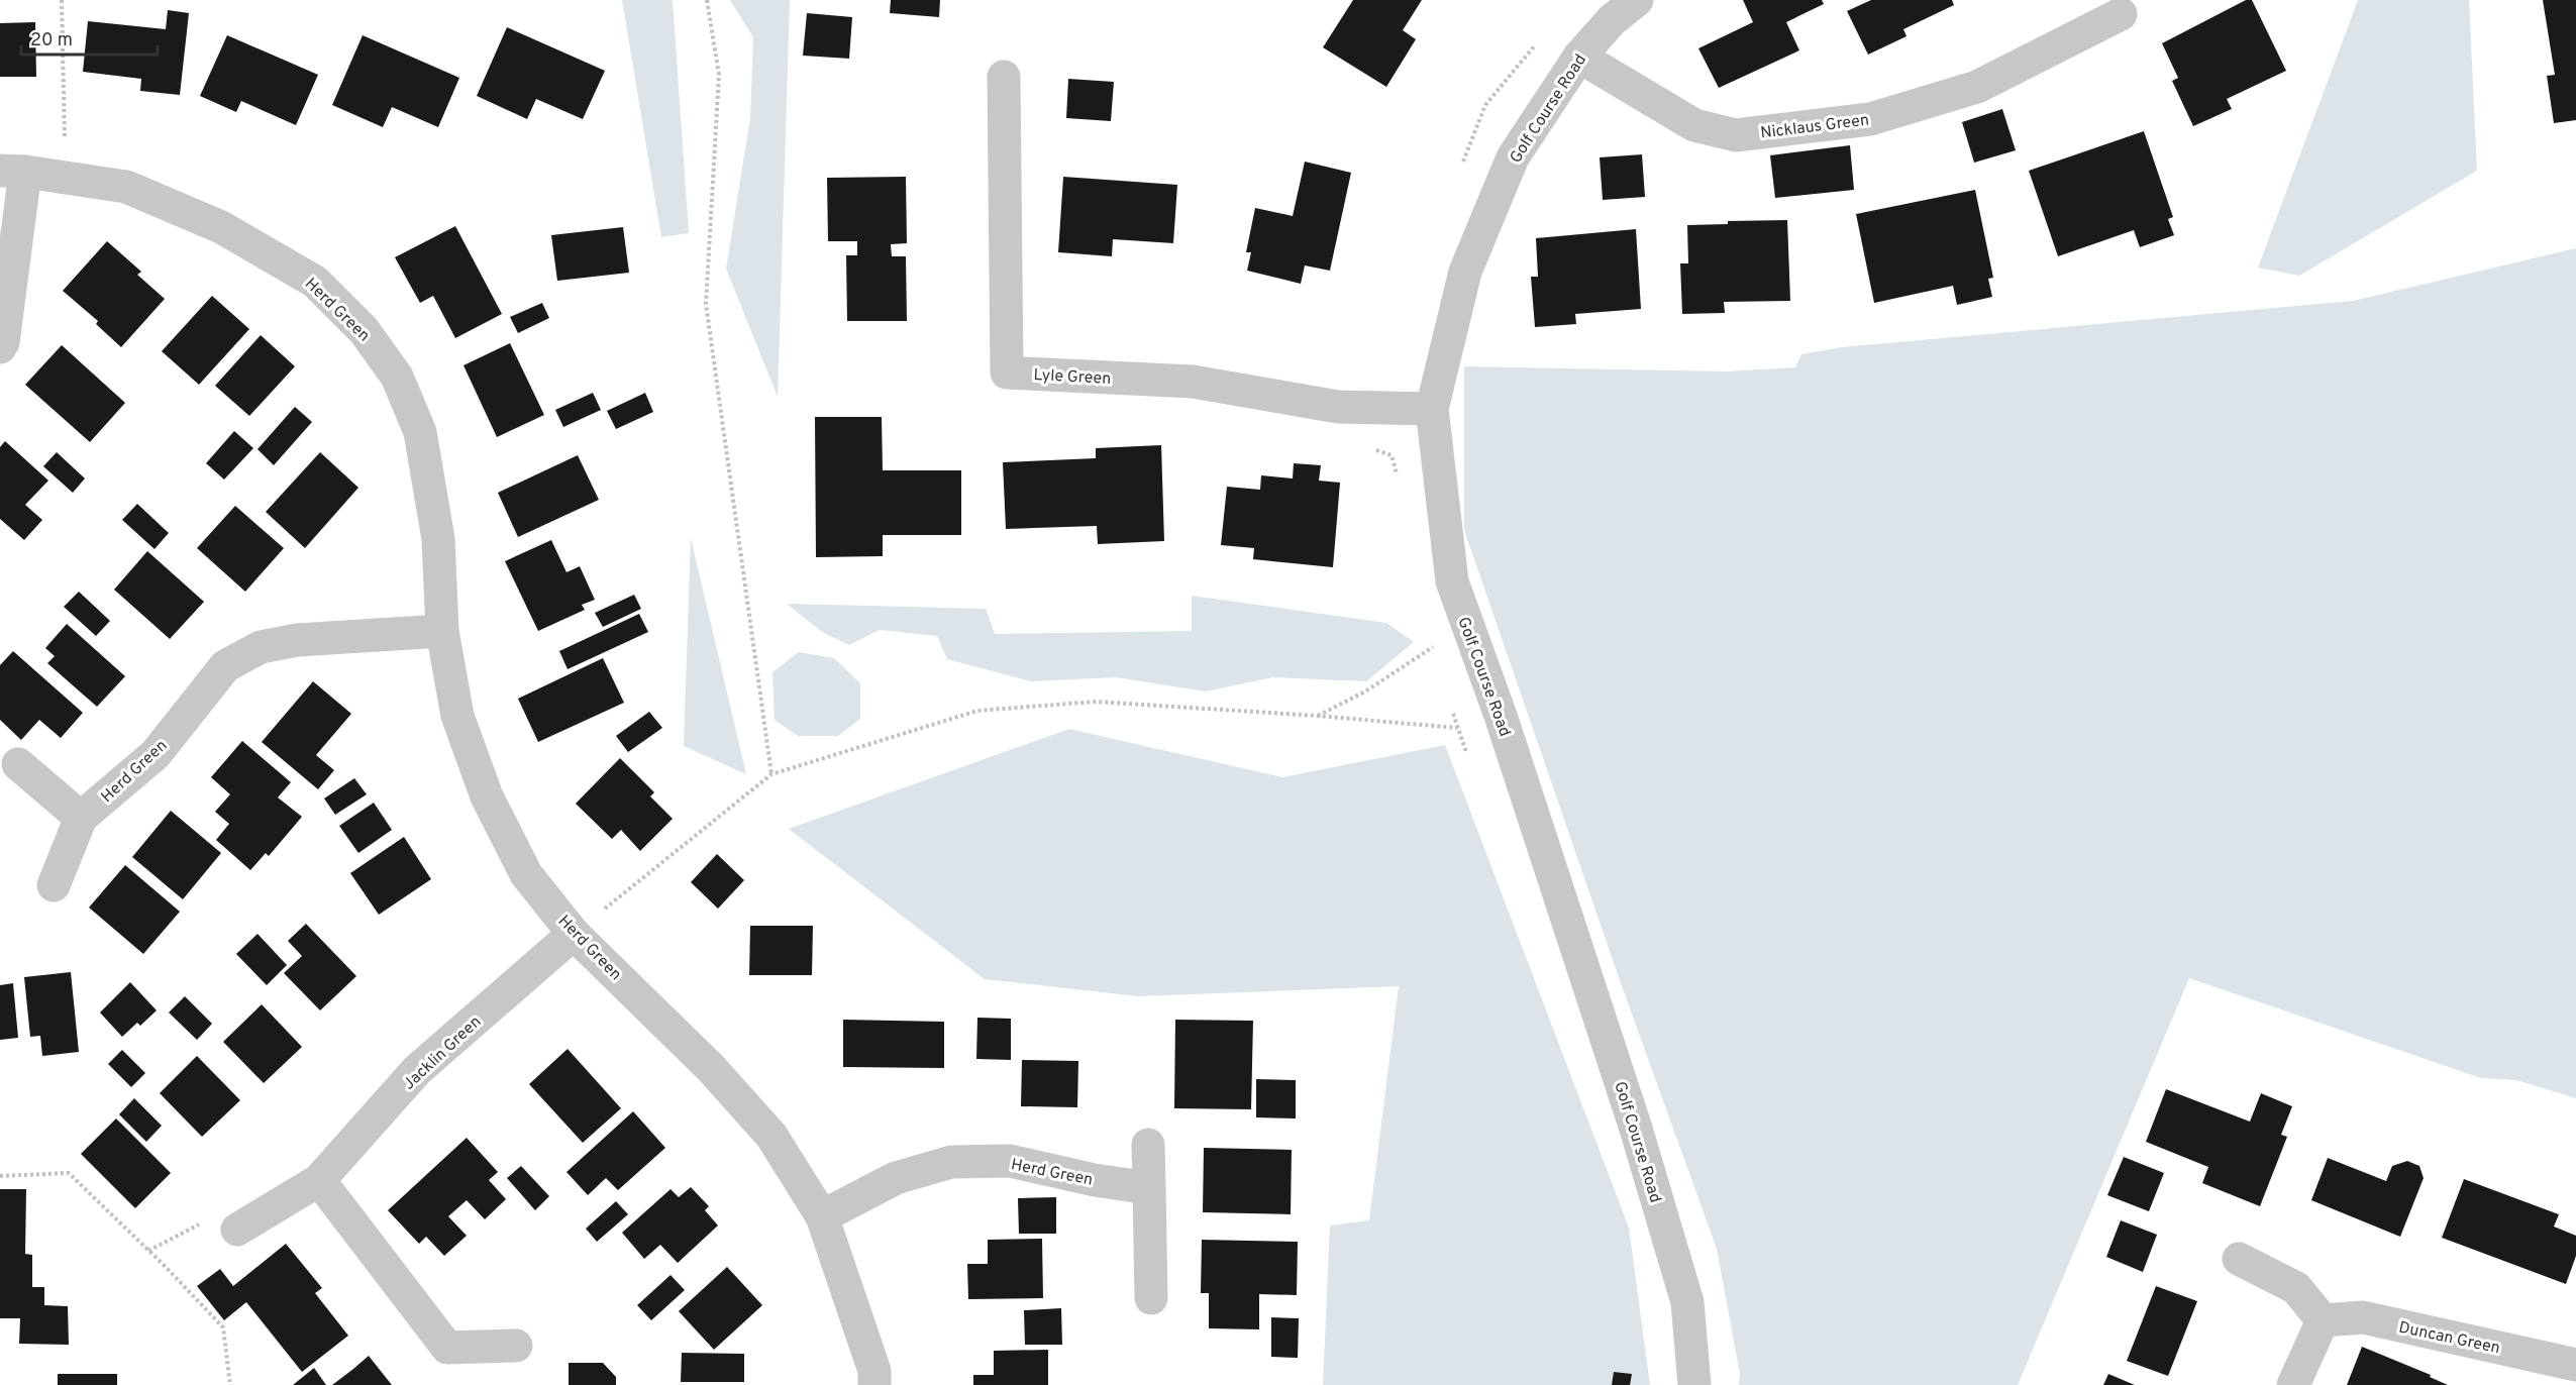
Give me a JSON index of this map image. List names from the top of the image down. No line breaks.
{"streets":{"street":["Golf Course Road","Nicklaus Green","Herd Green","Lyle Green","Jacklin Green","Duncan Green"]},"crossings":[["Golf Course Road","Nicklaus Green"],["Golf Course Road","Lyle Green"],["Herd Green","Jacklin Green"]],"scale_bar":"20 m"}
